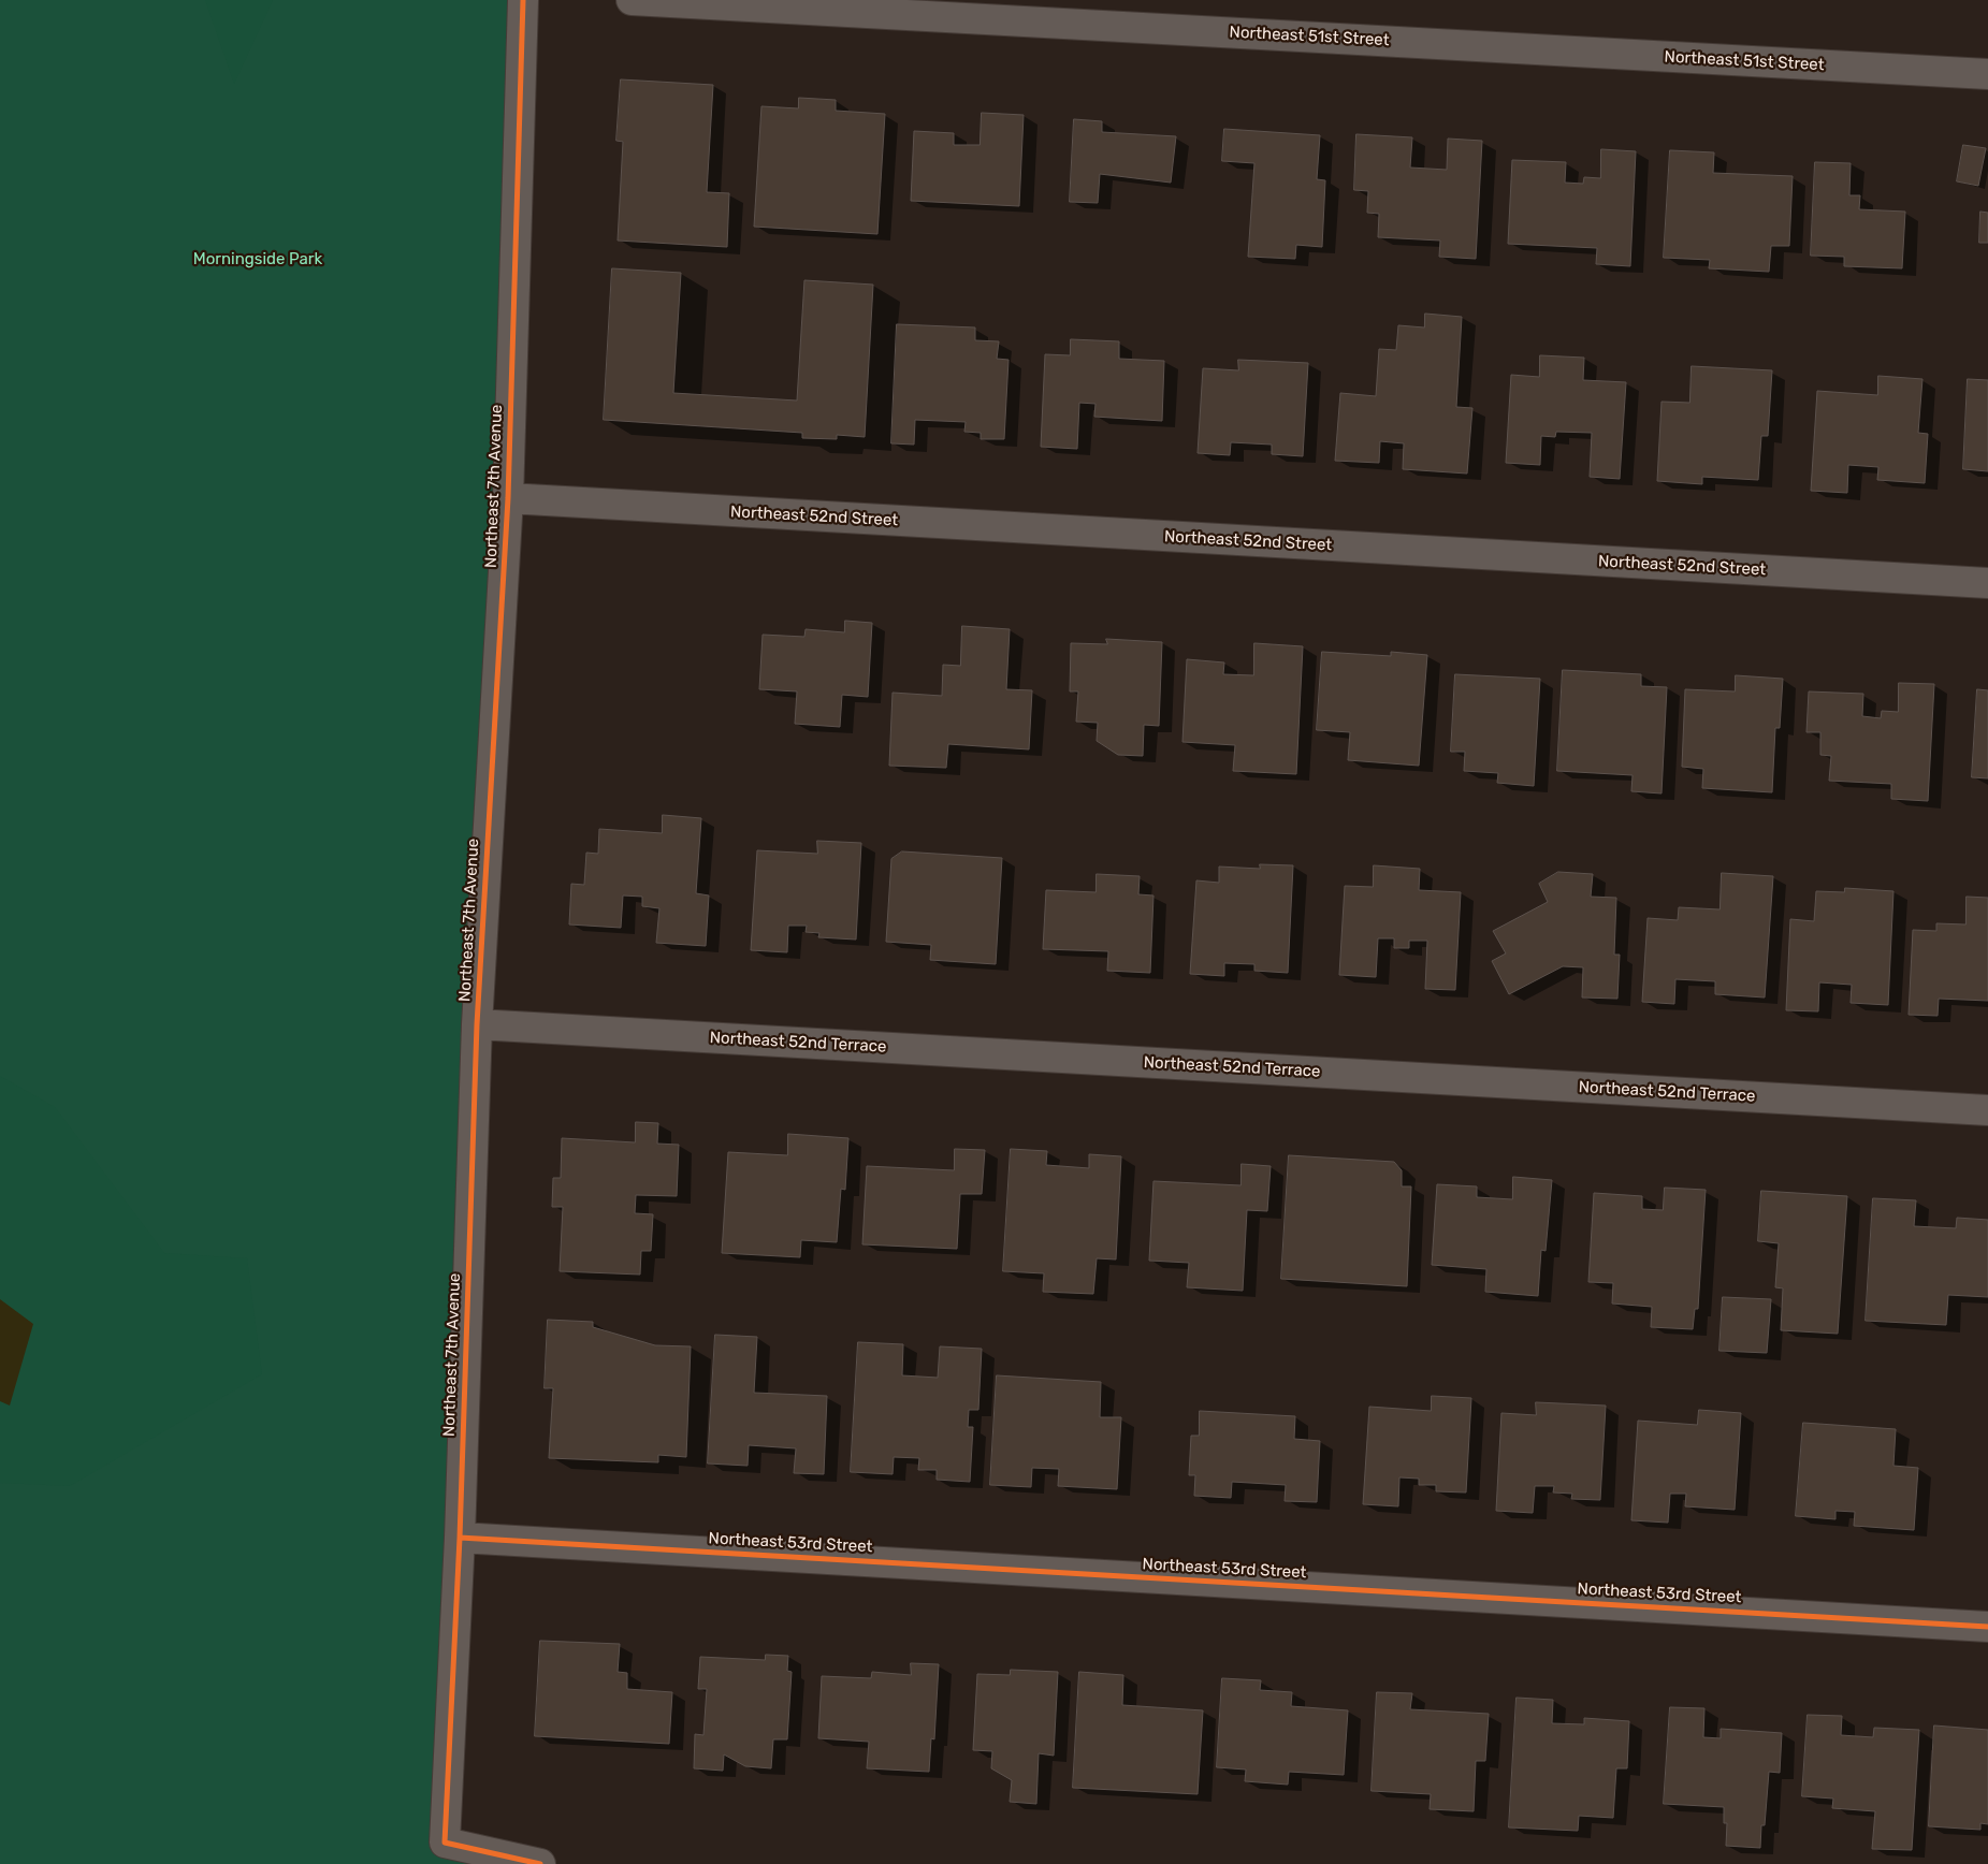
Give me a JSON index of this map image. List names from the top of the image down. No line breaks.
{"streets":{"street":["Northeast 51st Street","Northeast 7th Avenue","Northeast 52nd Street","Northeast 52nd Terrace","Northeast 53rd Street"]},"crossings":[["Northeast 7th Avenue","Northeast 52nd Street"],["Northeast 7th Avenue","Northeast 52nd Terrace"],["Northeast 7th Avenue","Northeast 53rd Street"]],"parks":["Morningside Park"]}
